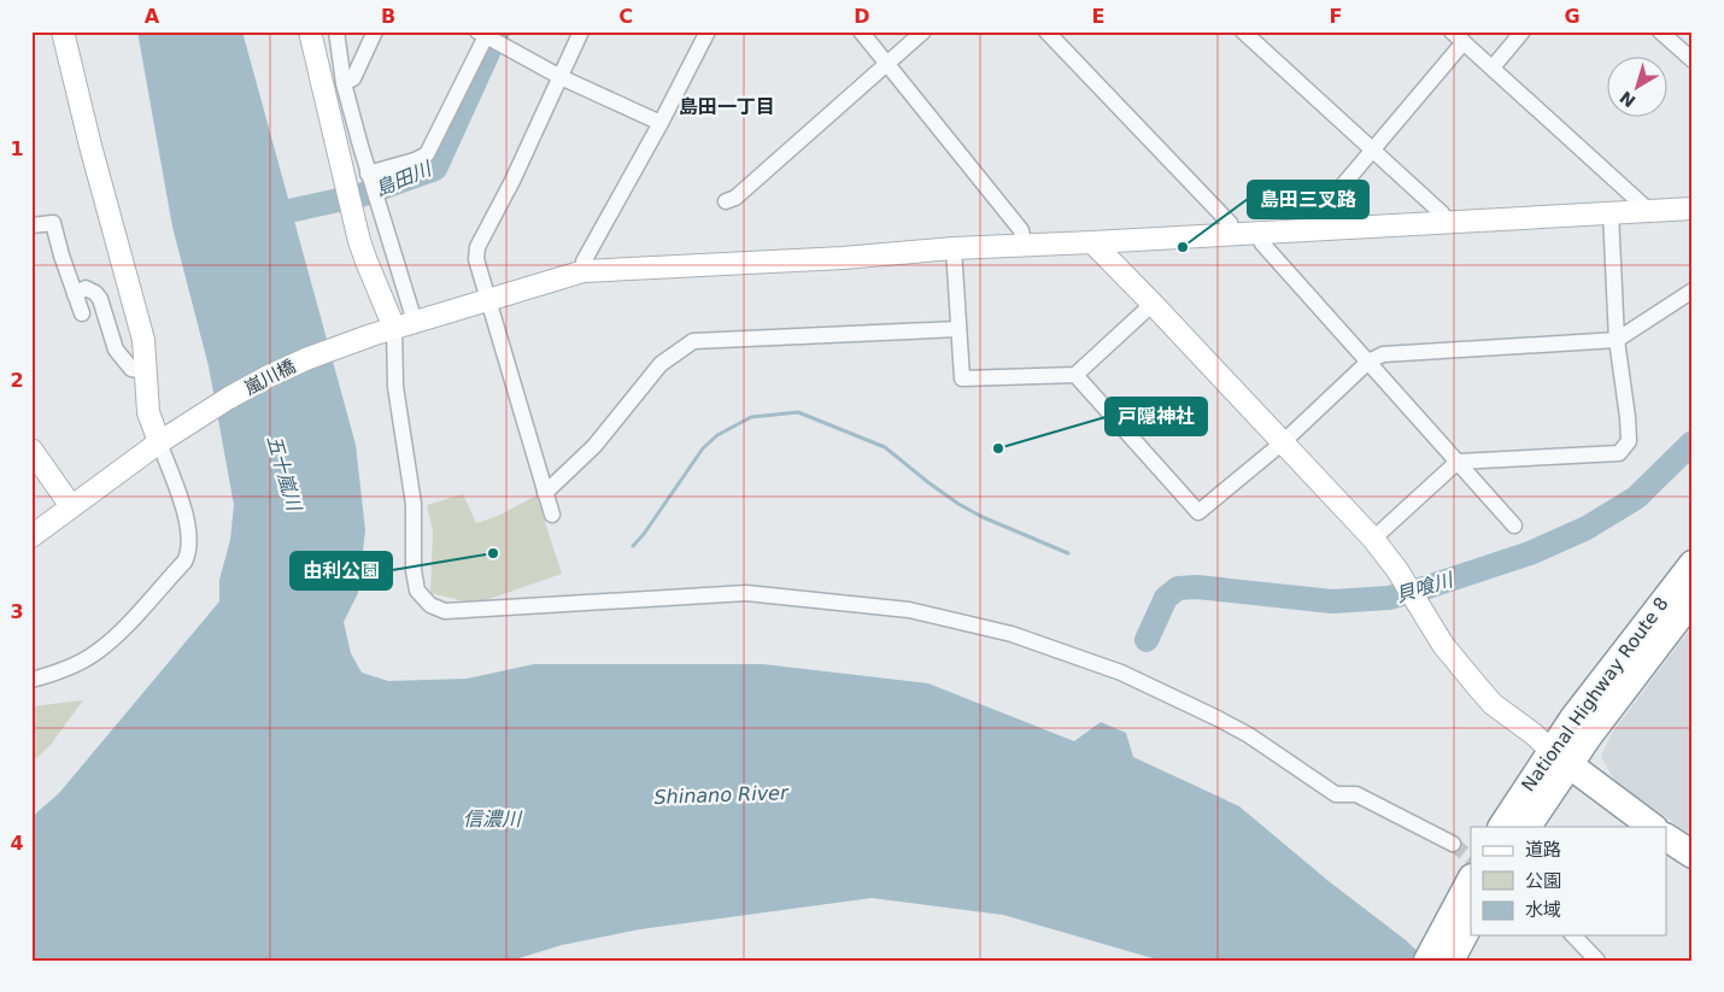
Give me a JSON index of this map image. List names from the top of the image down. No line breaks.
{"streets":{"highway":["National Highway Route 8"],"street":["嵐川橋"]},"districts":["島田一丁目"],"water":["島田川","五十嵐川","貝喰川","Shinano River","信濃川"],"places":["島田三叉路","戸隠神社","由利公園"],"legend":["道路","公園","水域"],"north":"bottom left","grid":{"columns":["A","B","C","D","E","F","G"],"rows":["1","2","3","4"]}}
